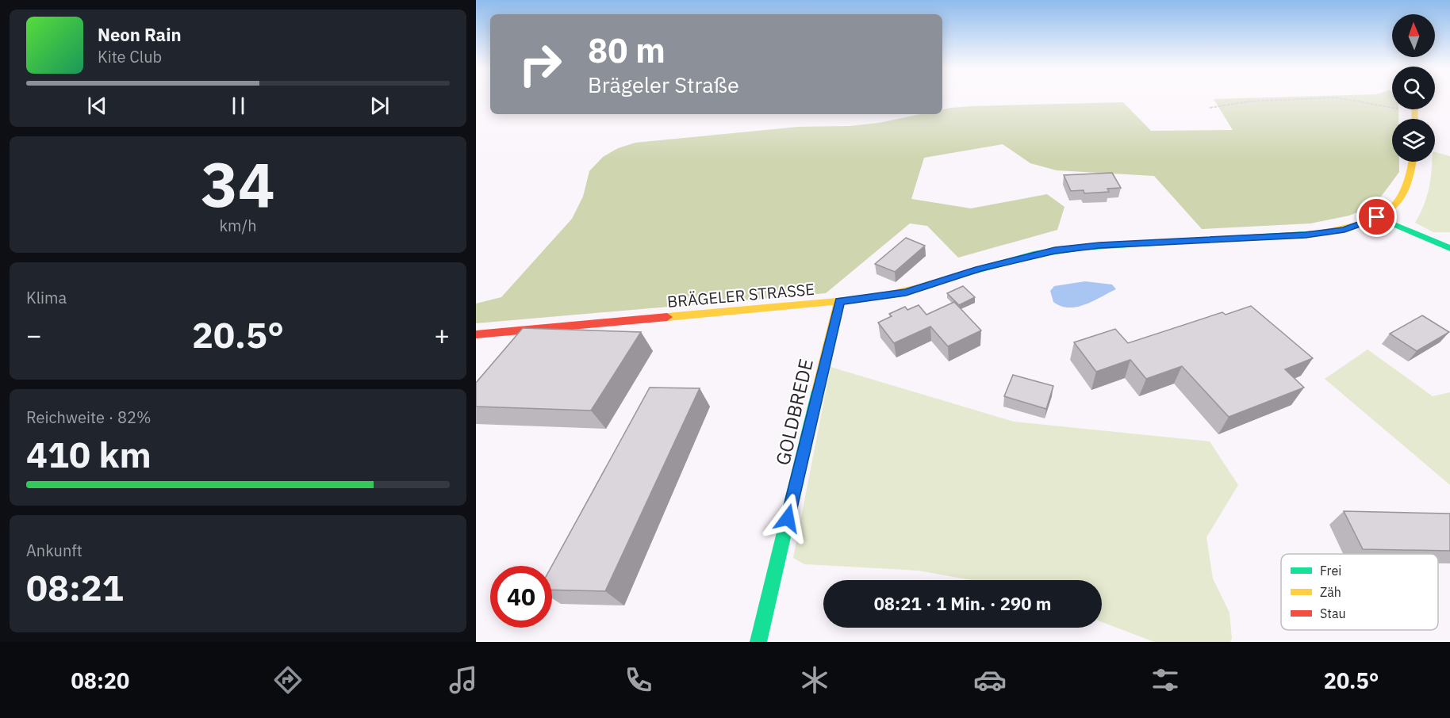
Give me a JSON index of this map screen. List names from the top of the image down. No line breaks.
{"streets":{"street":["BRÄGELER STRASSE","GOLDBREDE"]},"crossings":[["BRÄGELER STRASSE","GOLDBREDE"]],"legend":["Frei","Zäh","Stau"],"north":"top","page":{"turn":["80 m","Brägeler Straße"],"song":["Neon Rain","Kite Club"],"tile":[["34","km/h"],"Klima",["Reichweite · 82%","410 km"],["Ankunft","08:21"]],"heat":["−","20.5°","+"],"limit":"40","trip":"08:21 · 1 Min. · 290 m","tabs":["08:20","20.5°"]}}
